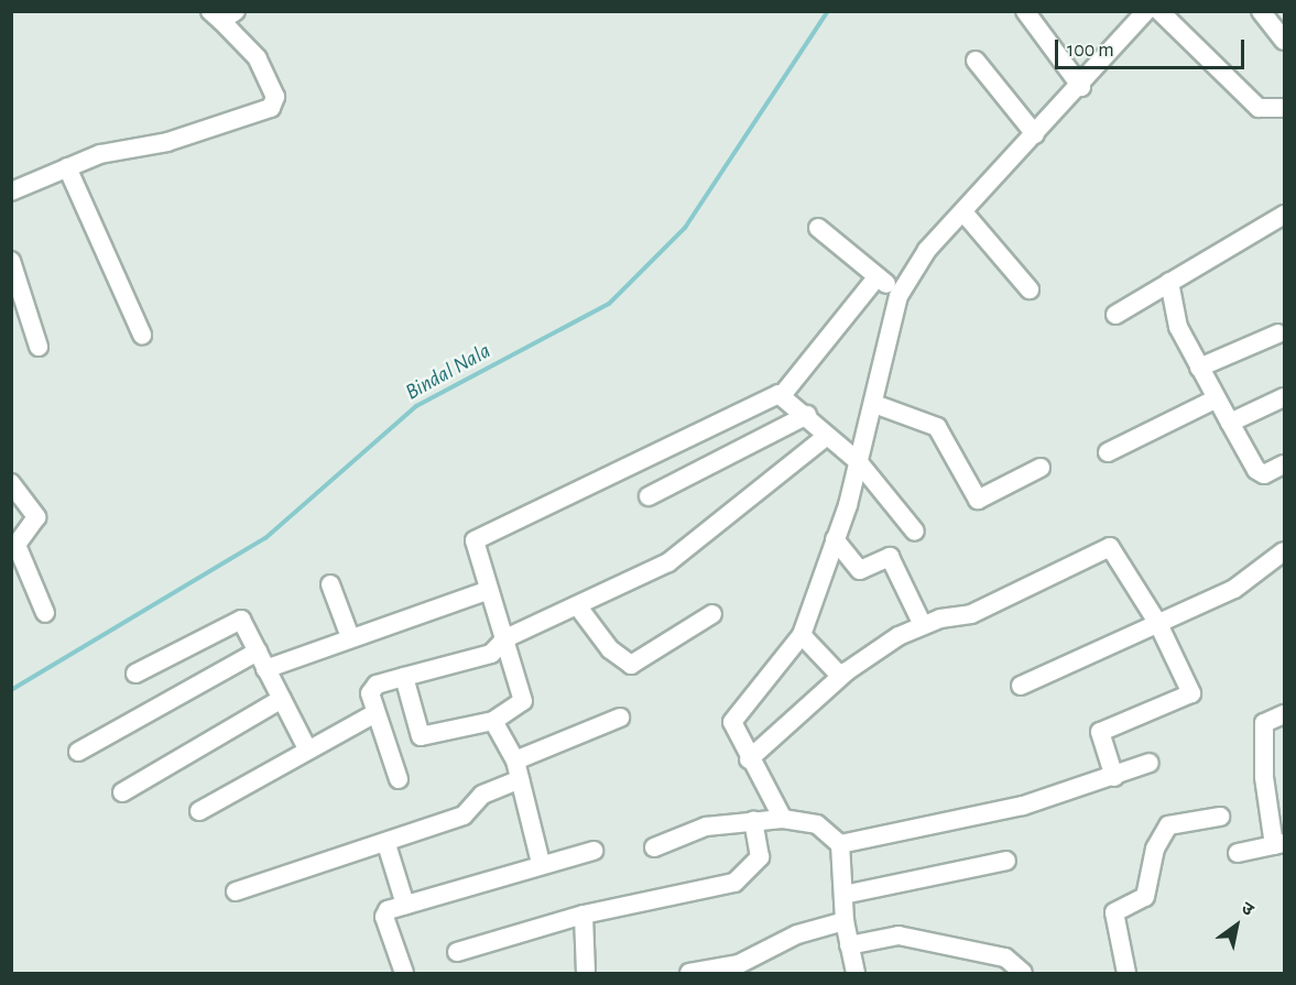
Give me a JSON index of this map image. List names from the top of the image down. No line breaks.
{"water":["Bindal Nala"],"scale_bar":"100 m","north":"top right"}
